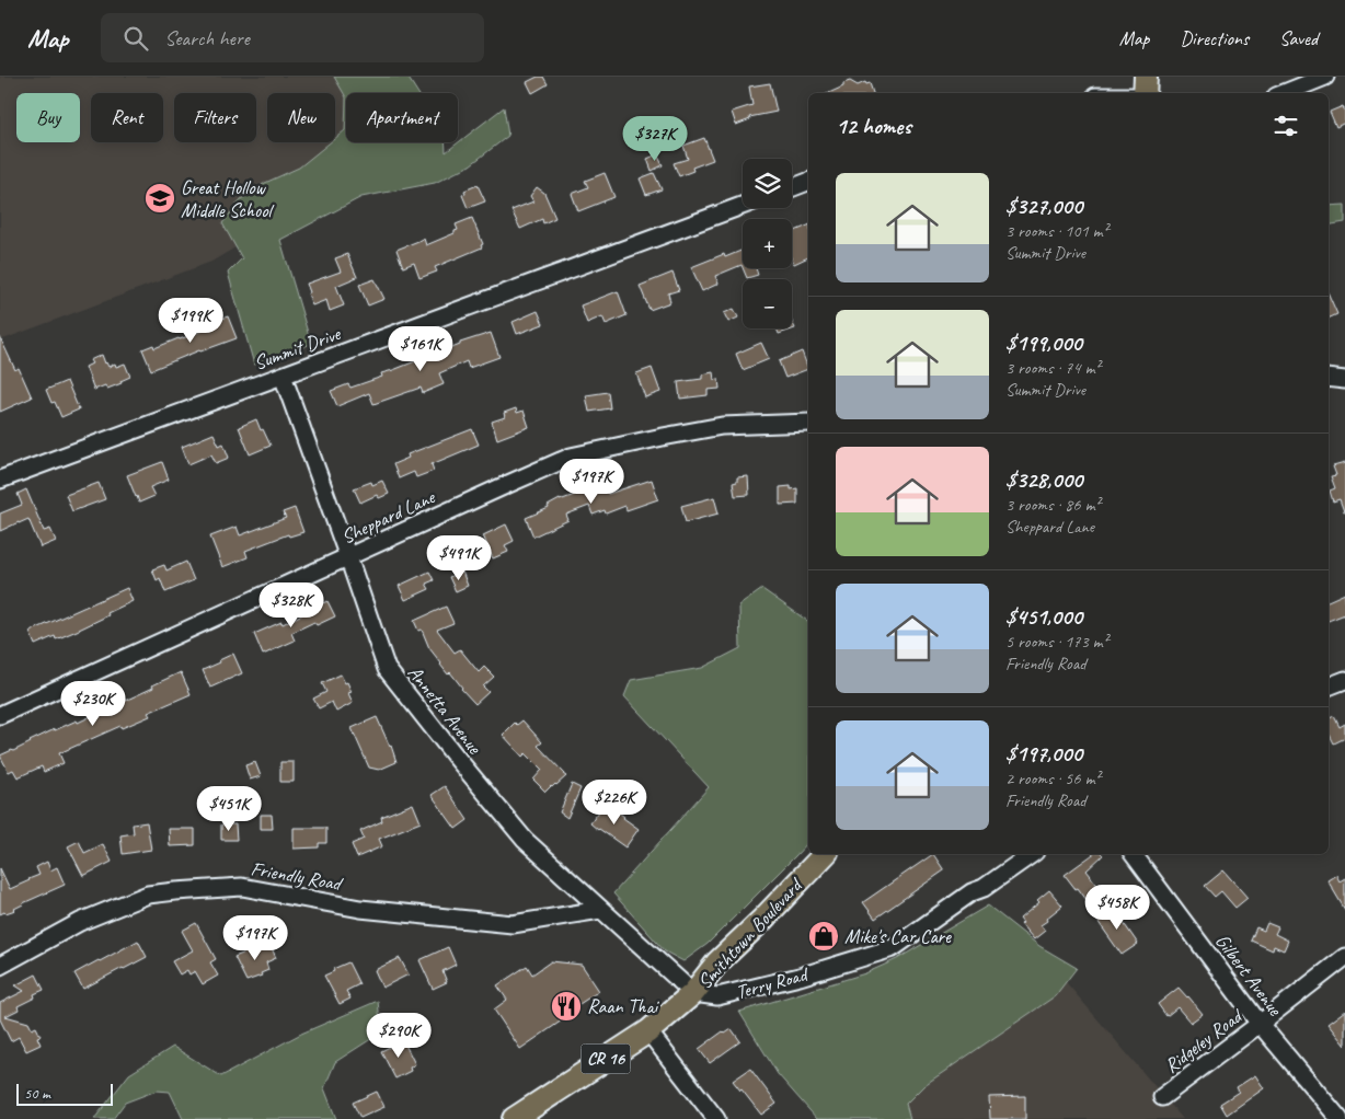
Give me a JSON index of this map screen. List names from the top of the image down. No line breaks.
{"streets":{"main road":["Smithtown Boulevard","CR 16"],"street":["Summit Drive","Sheppard Lane","Annetta Avenue","Friendly Road","Gilbert Avenue","Terry Road","Ridgeley Road"]},"crossings":[["Summit Drive","Annetta Avenue"],["Sheppard Lane","Annetta Avenue"],["Annetta Avenue","Friendly Road"],["Annetta Avenue","Smithtown Boulevard"],["Annetta Avenue","Terry Road"],["Annetta Avenue","CR 16"],["Smithtown Boulevard","Terry Road"],["Smithtown Boulevard","CR 16"],["Gilbert Avenue","Ridgeley Road"],["Terry Road","CR 16"]],"places":{"school or university":["Great Hollow Middle School"],"shop":["Mike's Car Care"],"restaurant":["Raan Thai"]},"scale_bar":"50 m","page":{"header":"Map","search":"Search here","nav":["Map","Directions","Saved"],"chip":["Buy","Rent","Filters","New","Apartment"],"heading":"12 homes","price":["$327K","$199K","$161K","$197K","$491K","$328K","$230K","$226K","$451K","$458K","$197K","$290K"],"map_buttons":["+","−"],"list":[{"name":"$327,000","note":"3 rooms · 101 m² · Summit Drive"},{"name":"$199,000","note":"3 rooms · 74 m² · Summit Drive"},{"name":"$328,000","note":"3 rooms · 86 m² · Sheppard Lane"},{"name":"$451,000","note":"5 rooms · 173 m² · Friendly Road"},{"name":"$197,000","note":"2 rooms · 56 m² · Friendly Road"}],"scale":"50 m"}}
